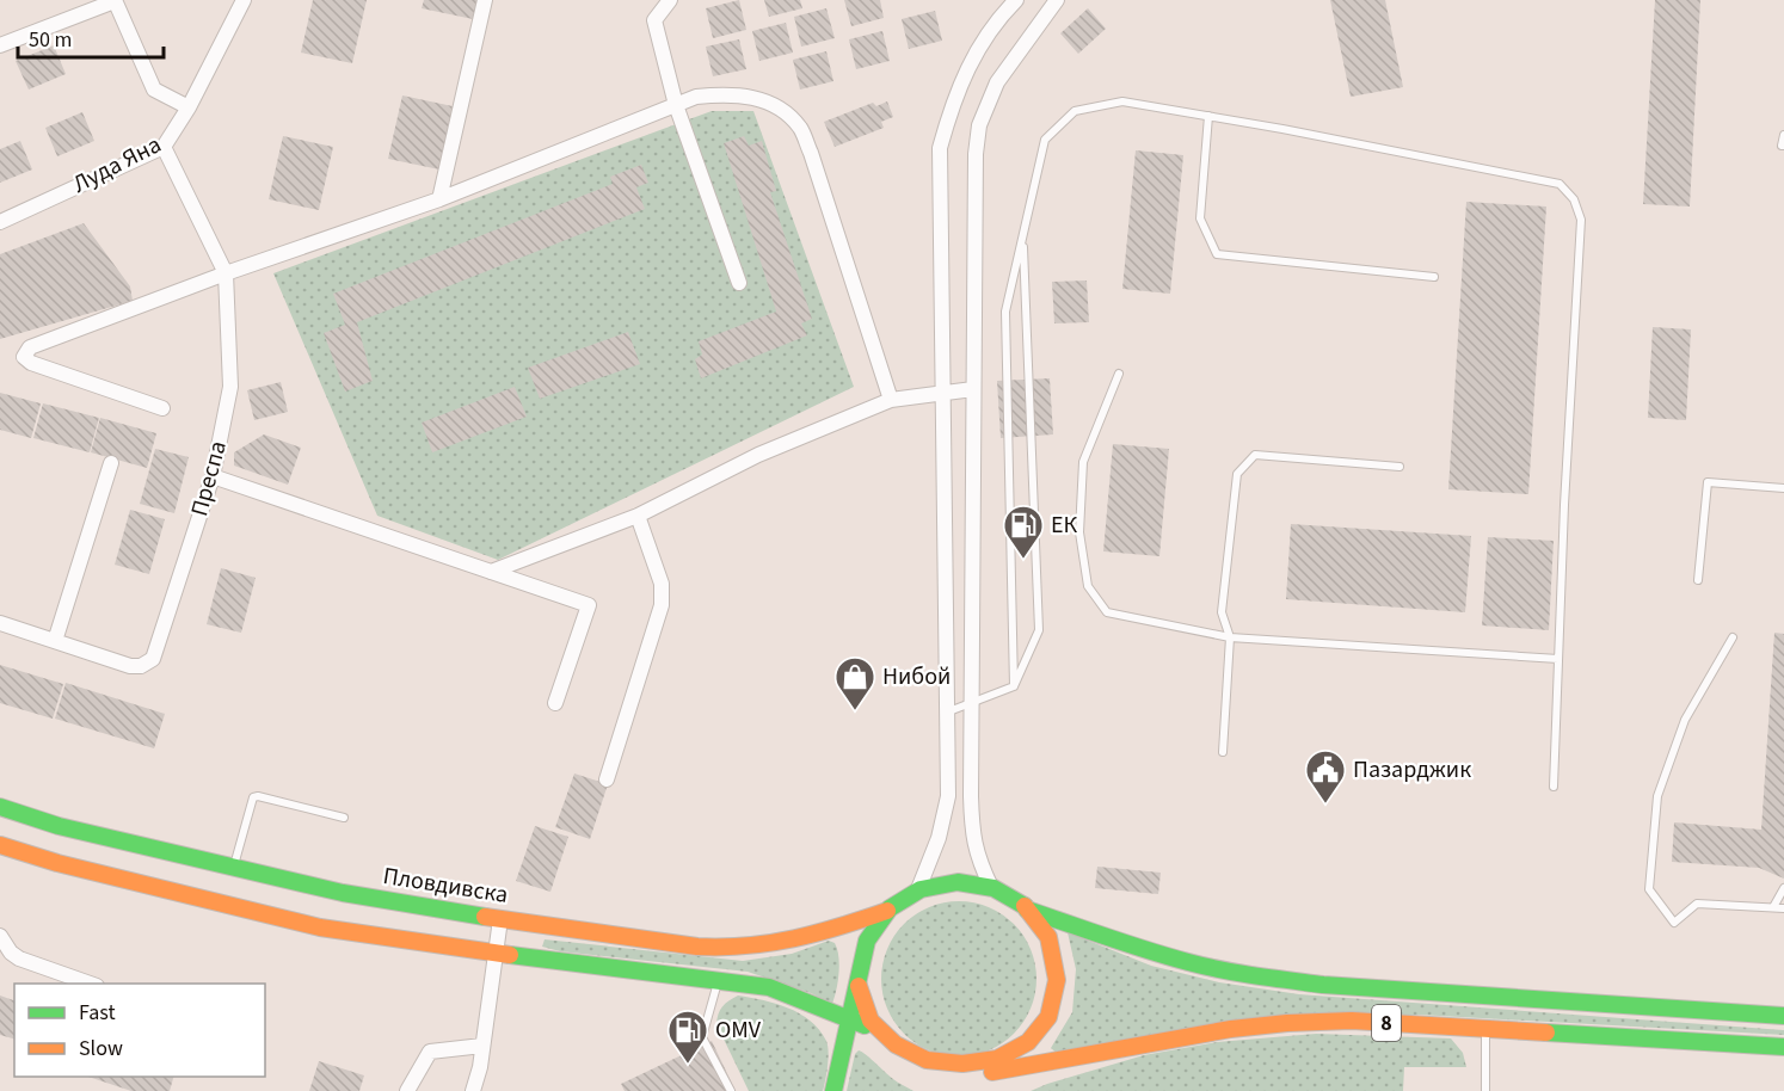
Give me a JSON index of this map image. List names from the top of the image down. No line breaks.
{"streets":{"main road":["Пловдивска","8"],"street":["Луда Яна","Преспа"]},"crossings":[["Луда Яна","Преспа"],["Пловдивска","8"]],"places":{"fuel station":["ЕК","OMV"],"shop":["Нибой"],"public building":["Пазарджик"]},"legend":["Fast","Slow"],"scale_bar":"50 m"}
